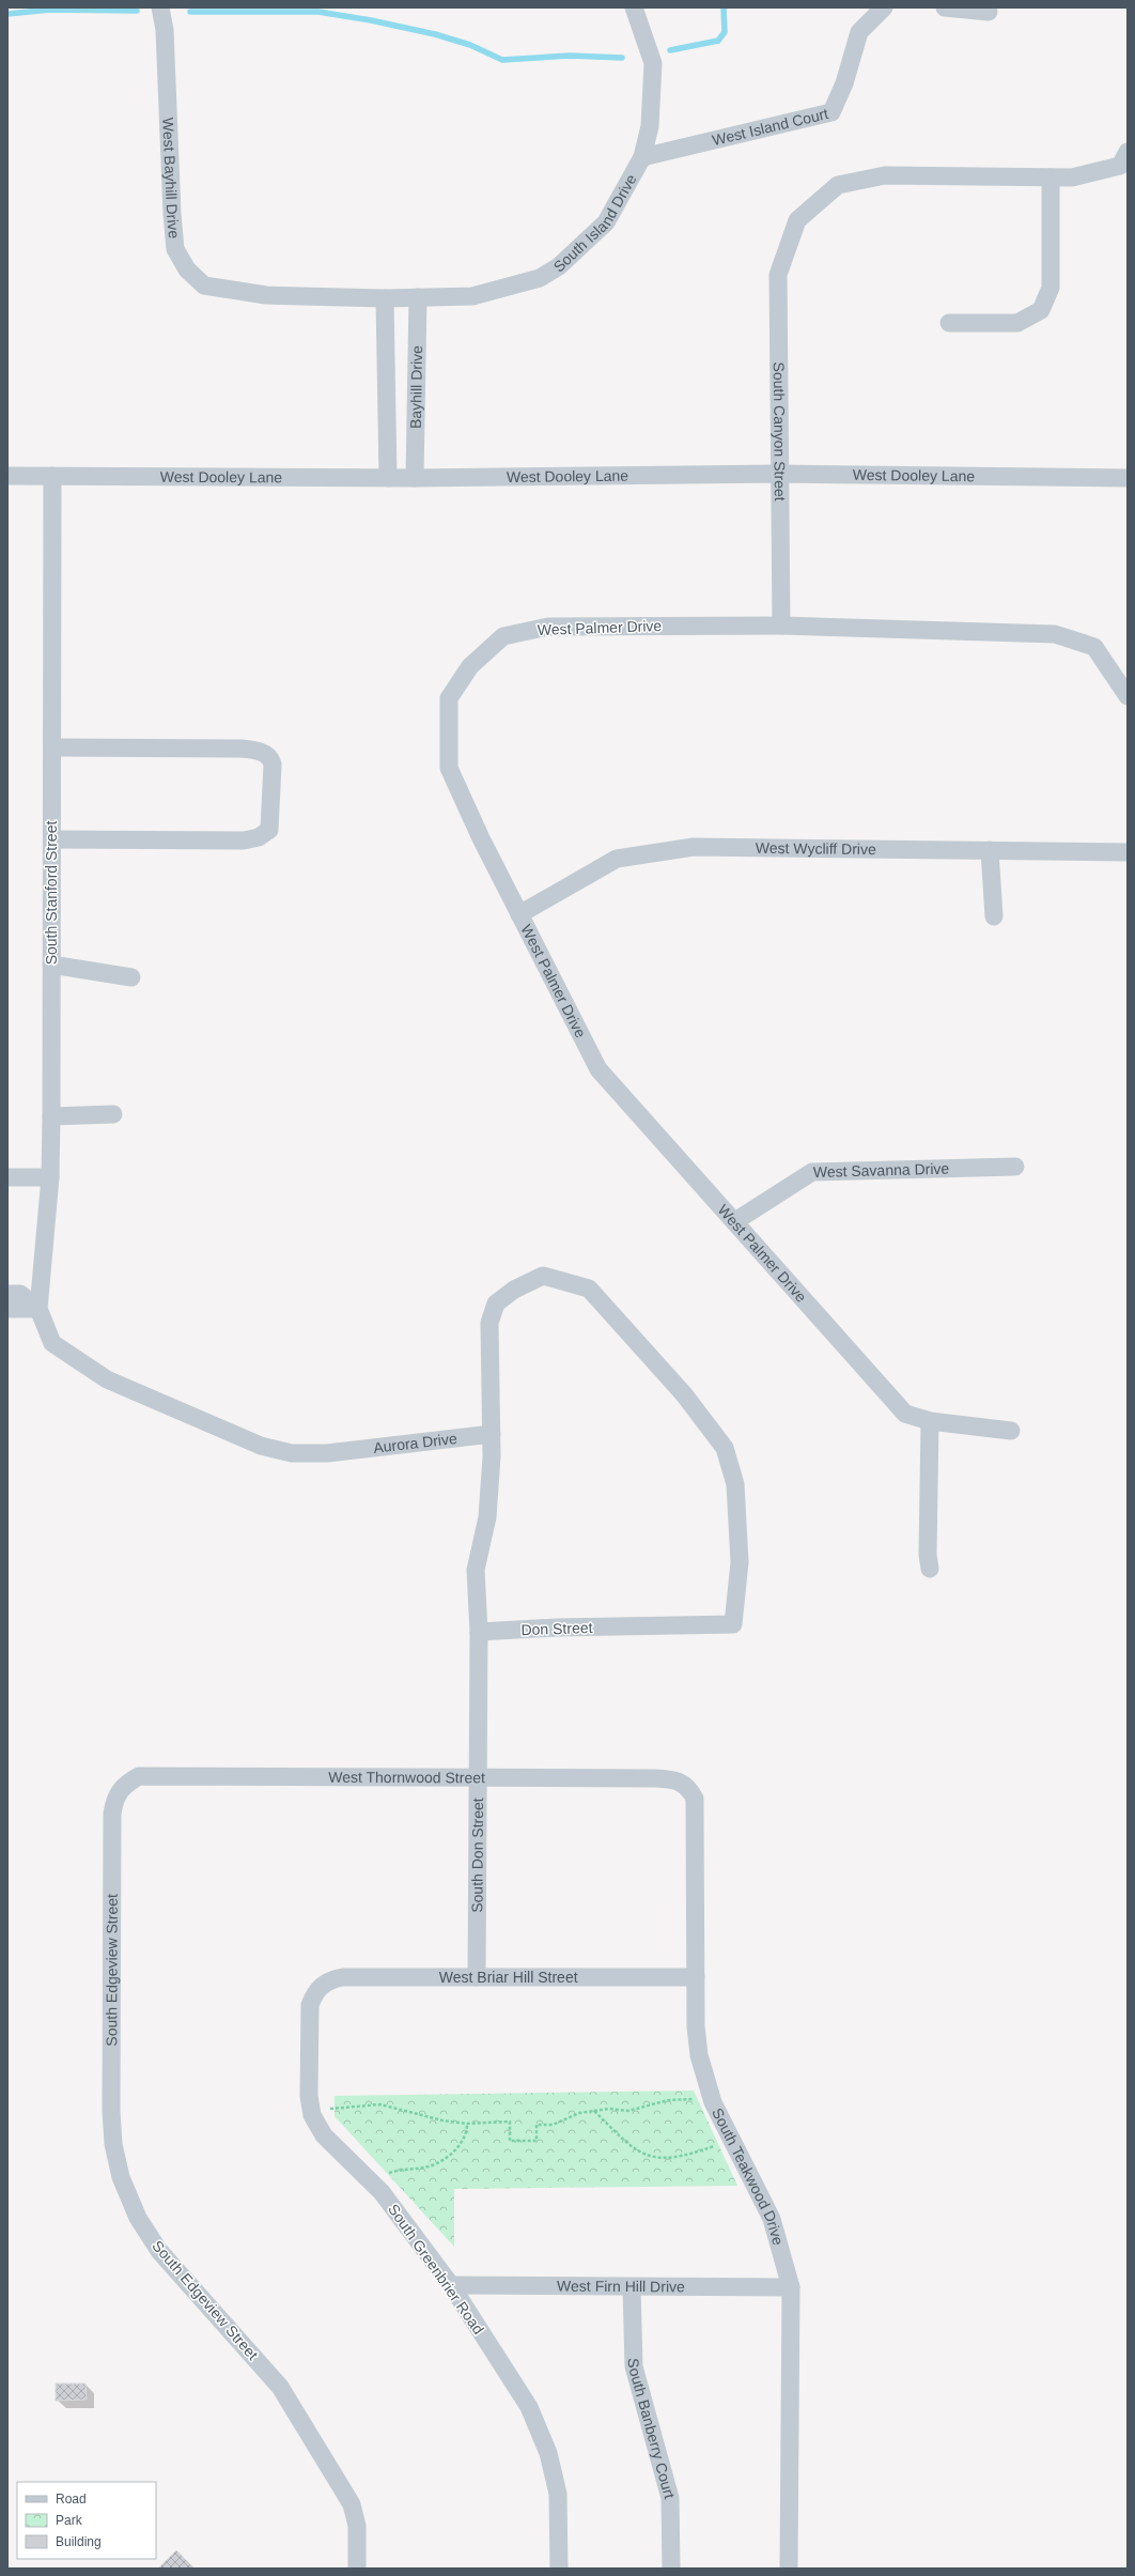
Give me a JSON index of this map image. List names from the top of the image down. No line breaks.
{"streets":{"street":["West Island Court","West Bayhill Drive","South Island Drive","Bayhill Drive","South Canyon Street","West Dooley Lane","West Palmer Drive","West Wycliff Drive","South Stanford Street","West Savanna Drive","Aurora Drive","Don Street","West Thornwood Street","South Don Street","South Edgeview Street","West Briar Hill Street","South Teakwood Drive","South Greenbrier Road","West Firn Hill Drive","South Banberry Court"]},"crossings":[["West Island Court","South Island Drive"],["West Bayhill Drive","South Island Drive"],["West Bayhill Drive","Bayhill Drive"],["South Island Drive","Bayhill Drive"],["Bayhill Drive","West Dooley Lane"],["South Canyon Street","West Dooley Lane"],["South Canyon Street","West Palmer Drive"],["West Dooley Lane","South Stanford Street"],["West Palmer Drive","West Wycliff Drive"],["West Palmer Drive","West Savanna Drive"],["South Stanford Street","Aurora Drive"],["Aurora Drive","Don Street"],["Don Street","South Don Street"],["West Thornwood Street","South Don Street"],["West Thornwood Street","South Edgeview Street"],["West Thornwood Street","South Teakwood Drive"],["South Don Street","West Briar Hill Street"],["West Briar Hill Street","South Teakwood Drive"],["West Briar Hill Street","South Greenbrier Road"],["South Teakwood Drive","West Firn Hill Drive"],["South Greenbrier Road","West Firn Hill Drive"],["West Firn Hill Drive","South Banberry Court"]],"legend":["Road","Park","Building"]}
